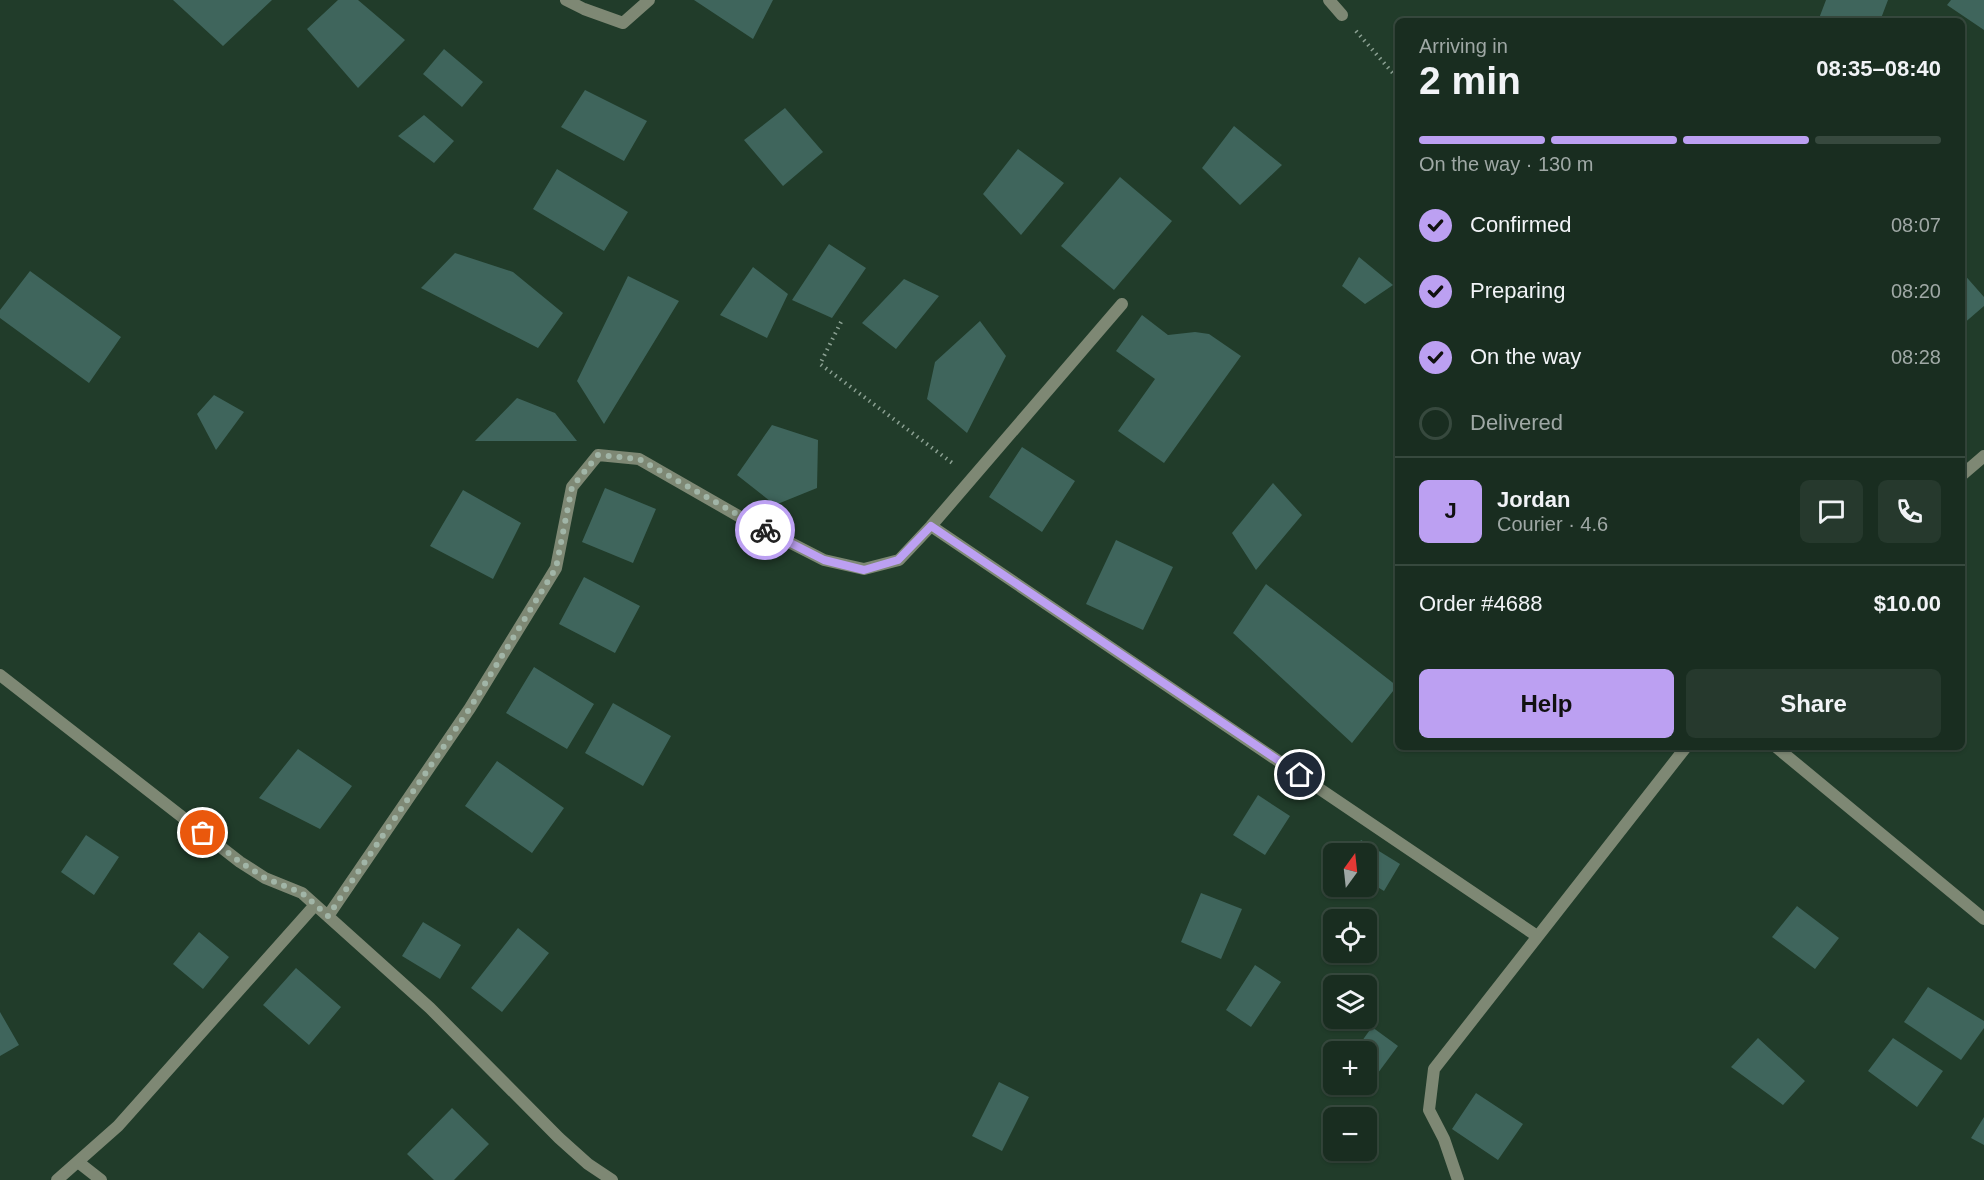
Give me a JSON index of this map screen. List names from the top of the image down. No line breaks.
{"north":"top","page":{"heading":["2 min","Arriving in","08:35–08:40"],"panel":["Jordan","Courier · 4.6","Order #4688","$10.00"],"bar":"On the way · 130 m","list":[["Confirmed","08:07"],["Preparing","08:20"],["On the way","08:28"],"Delivered"],"round":"J","buttons":["Help","Share"],"map_buttons":["+","−"]}}
